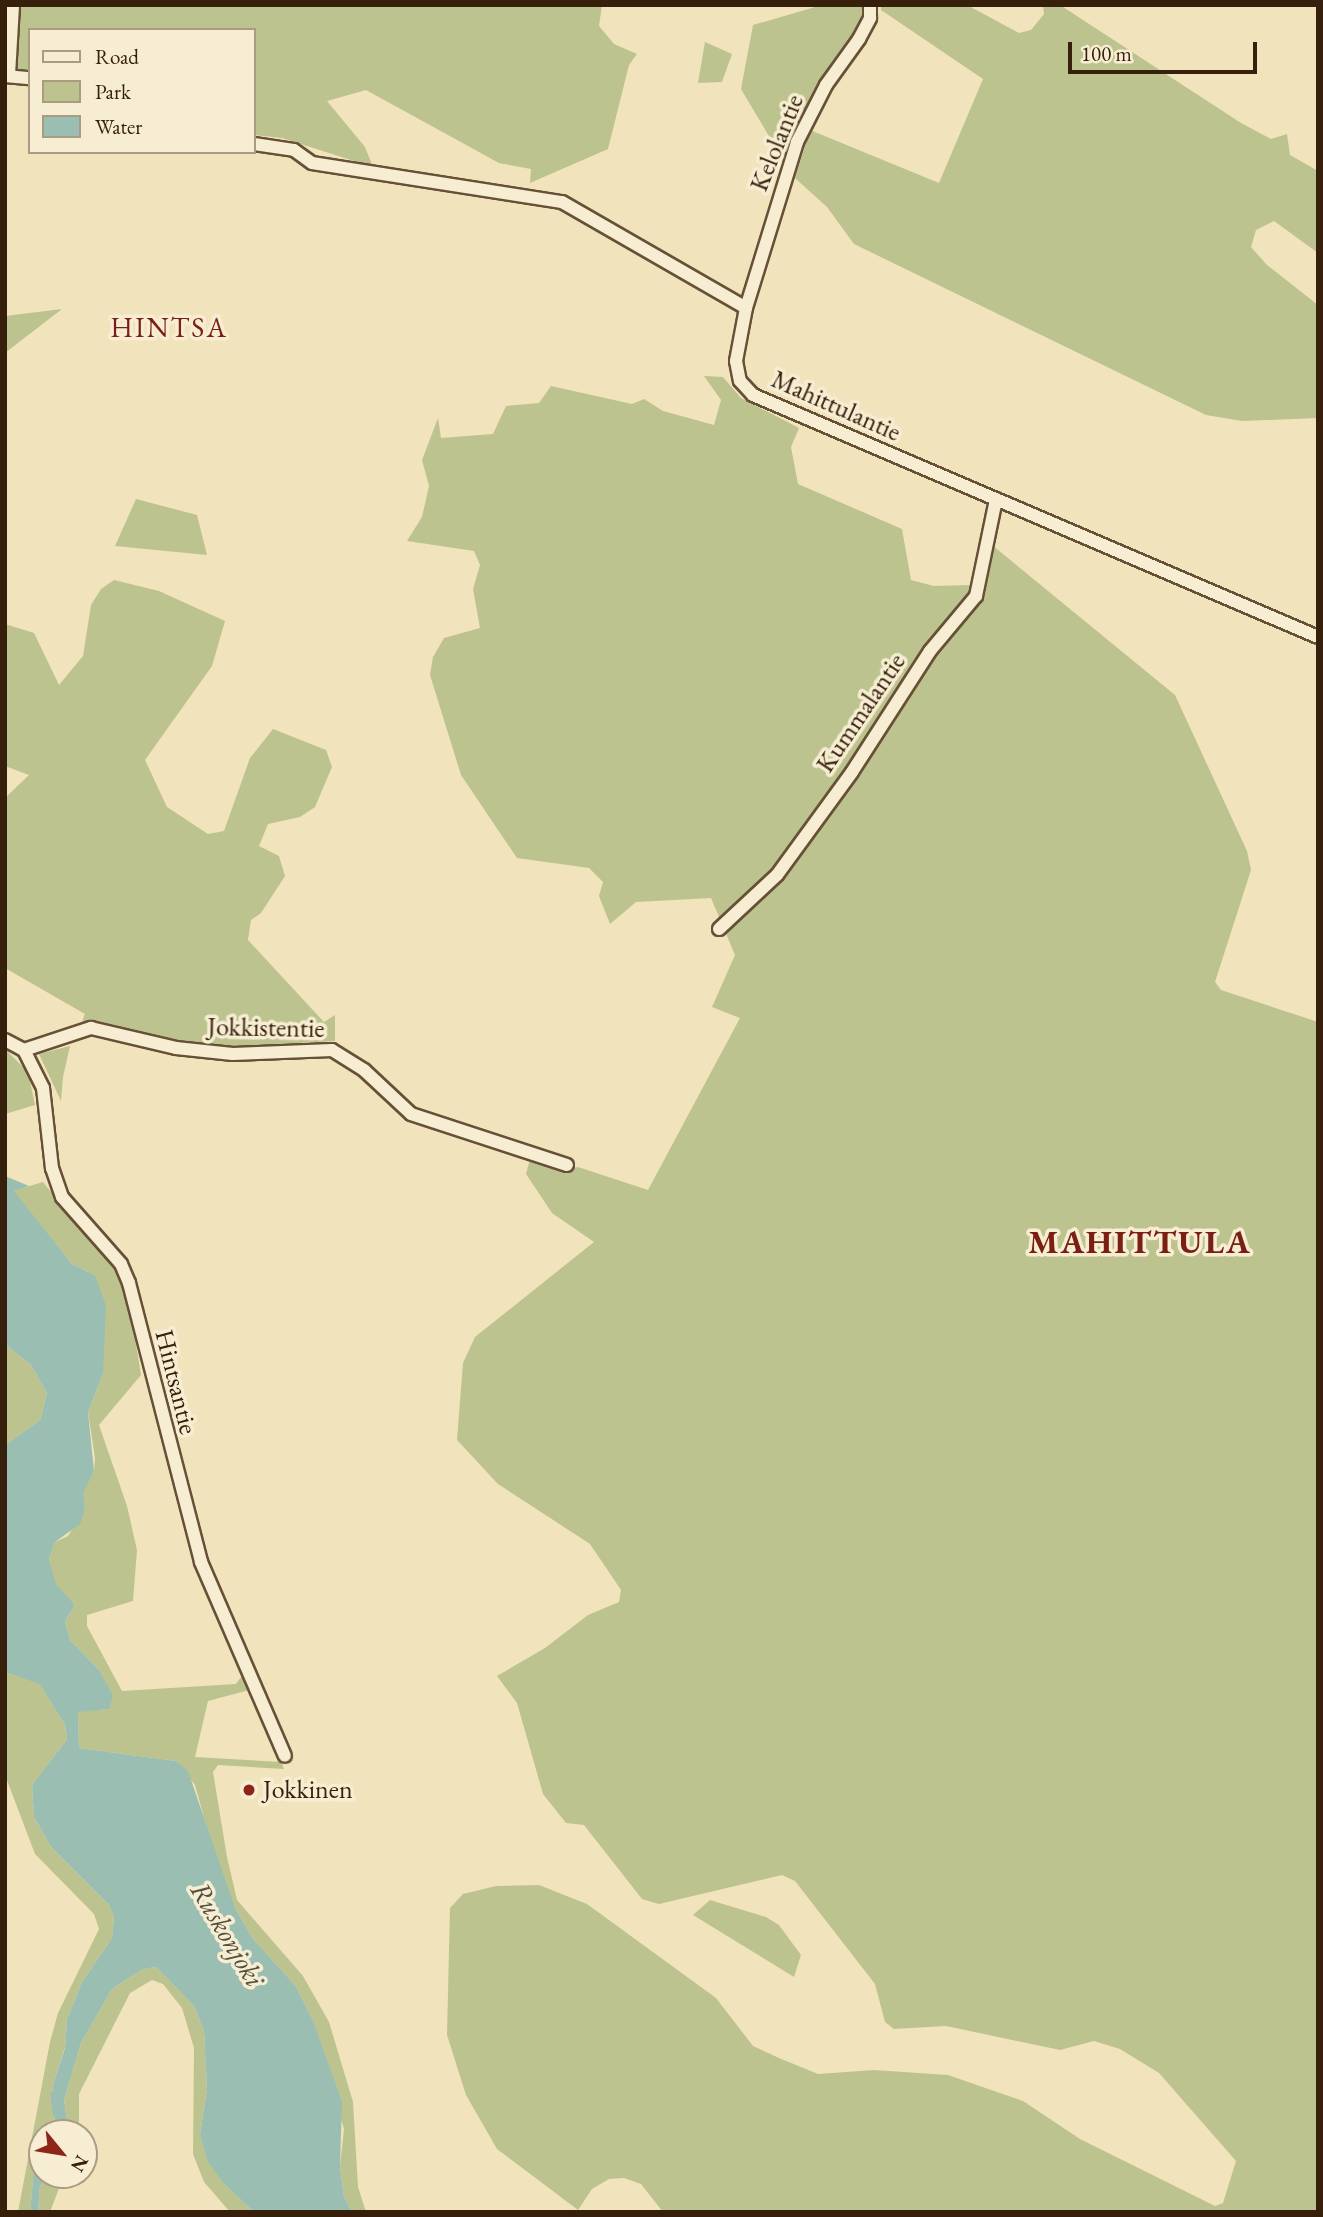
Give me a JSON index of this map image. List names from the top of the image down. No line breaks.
{"streets":{"street":["Kelolantie","Mahittulantie","Kummalantie","Jokkistentie","Hintsantie"]},"crossings":[["Kelolantie","Mahittulantie"],["Mahittulantie","Kummalantie"],["Jokkistentie","Hintsantie"]],"districts":["HINTSA","MAHITTULA"],"water":["Ruskonjoki"],"places":["Jokkinen"],"legend":["Road","Park","Water"],"scale_bar":"100 m","north":"bottom right"}
